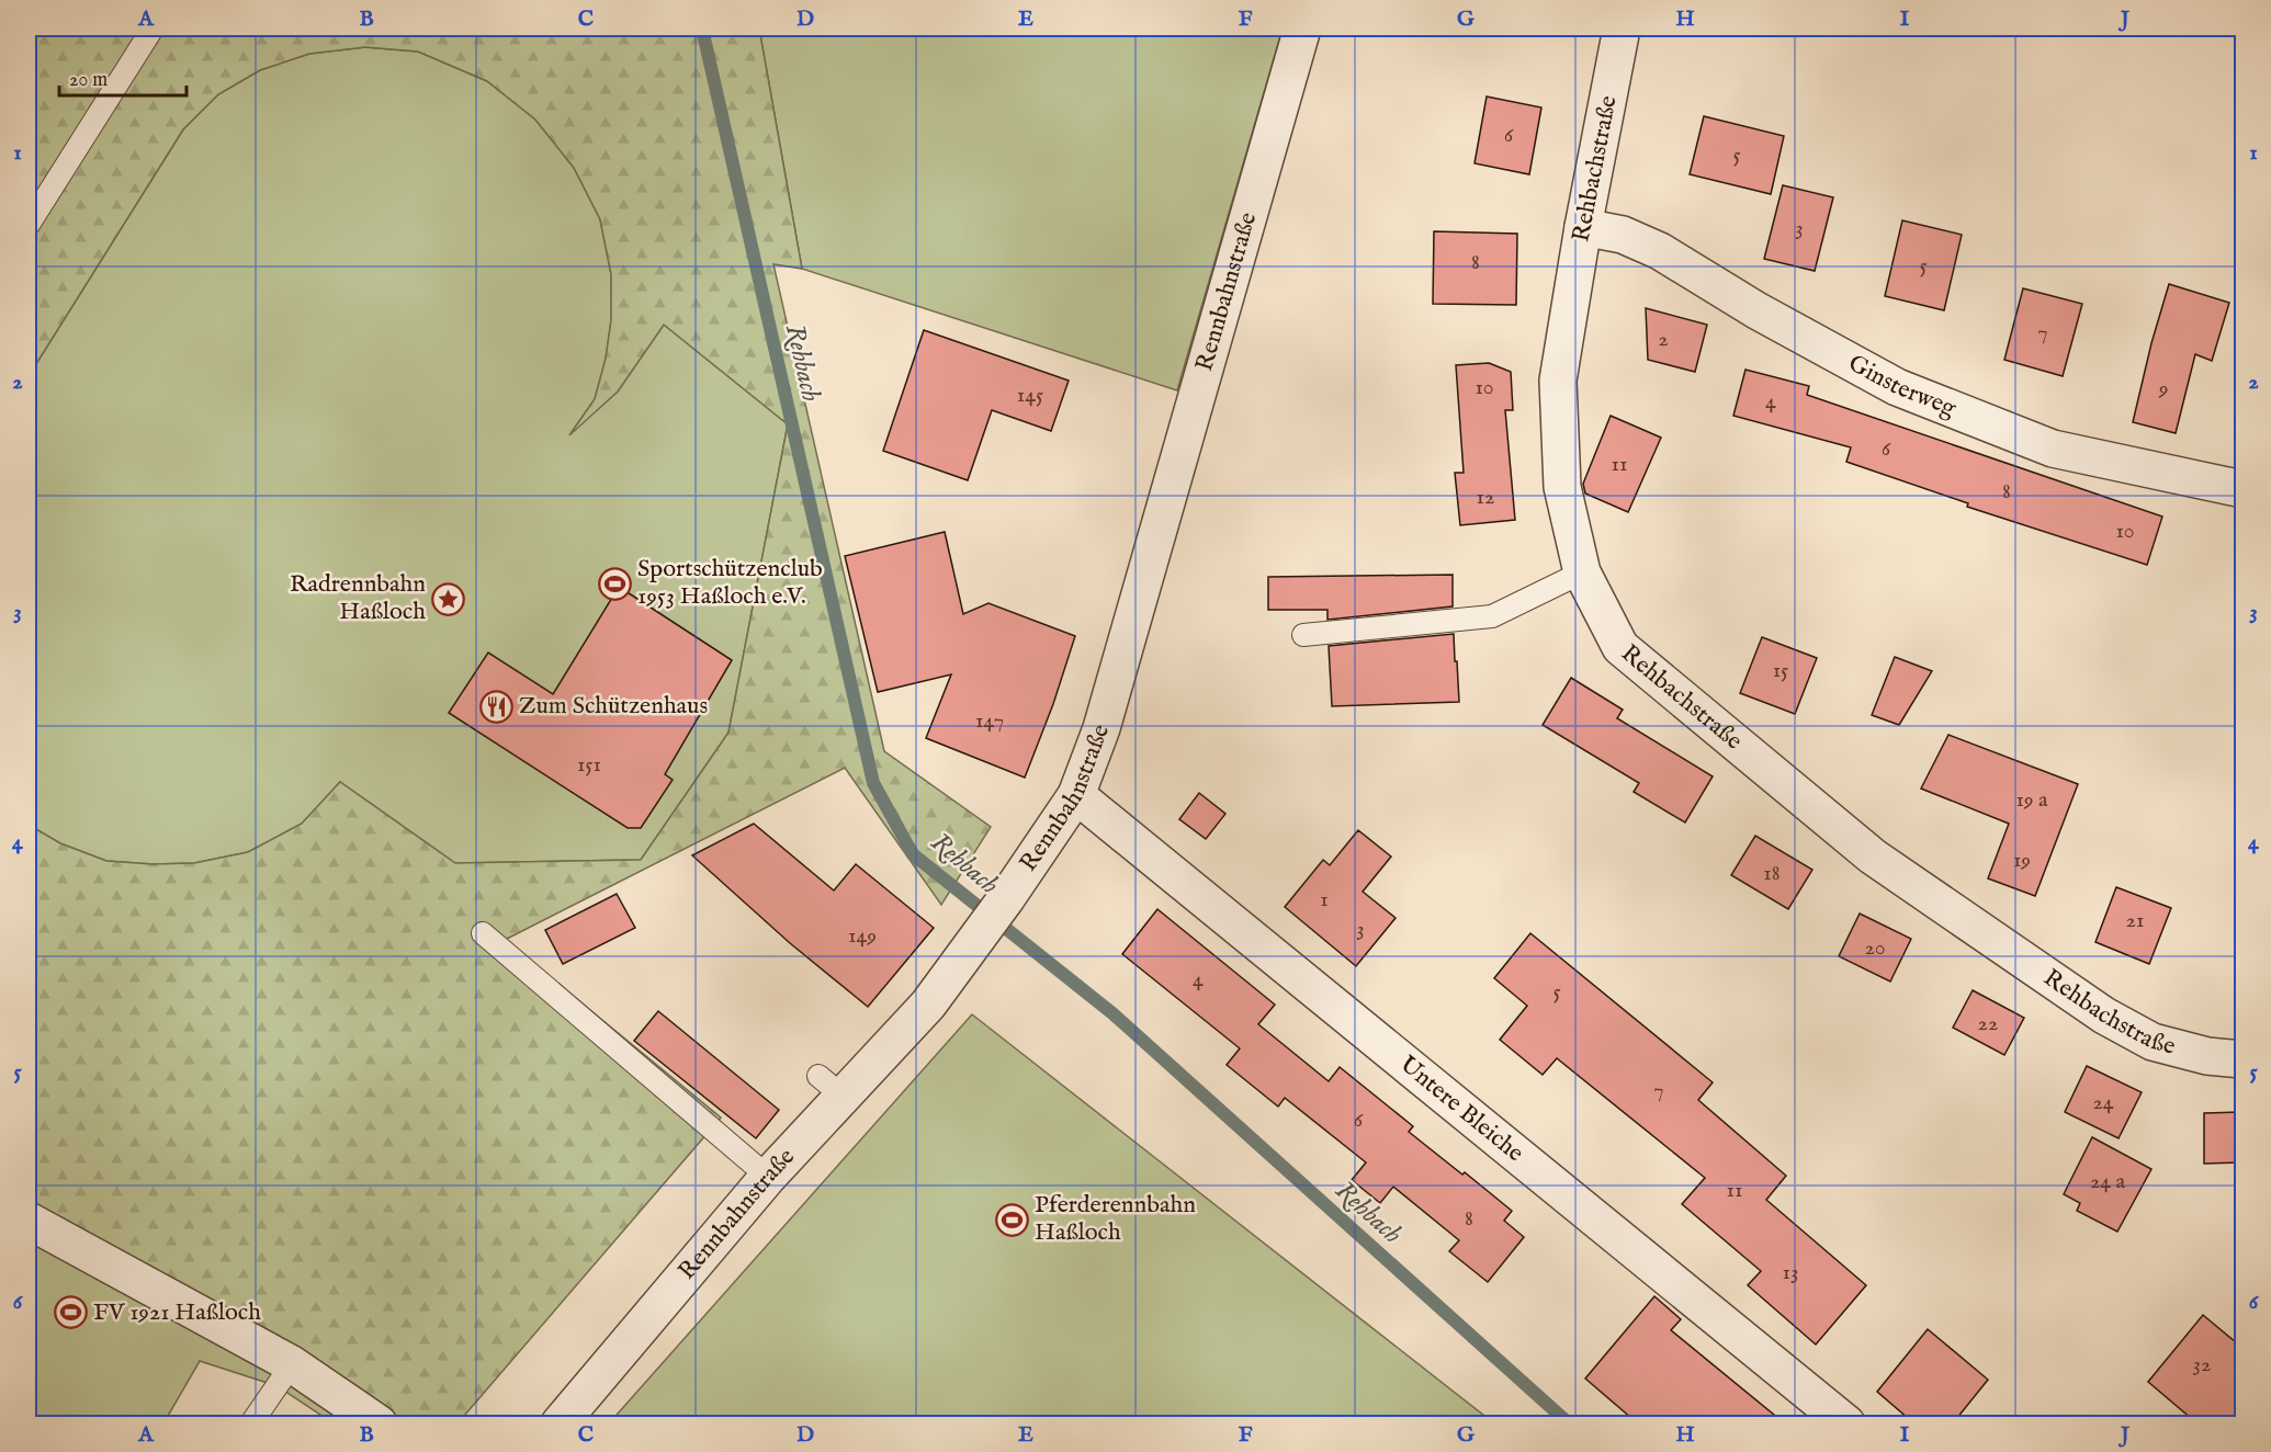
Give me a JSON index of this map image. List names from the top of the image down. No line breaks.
{"streets":{"street":["Rehbachstraße","Rennbahnstraße","Ginsterweg","Untere Bleiche"]},"crossings":[["Rehbachstraße","Ginsterweg"],["Rennbahnstraße","Untere Bleiche"]],"water":["Rehbach"],"places":{"sports":["Sportschützenclub 1953 Haßloch e.V.","Pferderennbahn Haßloch","FV 1921 Haßloch"],"place":["Radrennbahn Haßloch"],"restaurant":["Zum Schützenhaus"]},"house_numbers":["6","5","3","8","5","7","2","10","9","145","4","6","11","8","12","10","15","147","151","19 a","19","18","1","21","3","149","20","4","5","22","7","24","6","24 a","11","8","13","32"],"scale_bar":"20 m","grid":{"columns":["A","B","C","D","E","F","G","H","I","J"],"rows":["1","2","3","4","5","6"]}}
